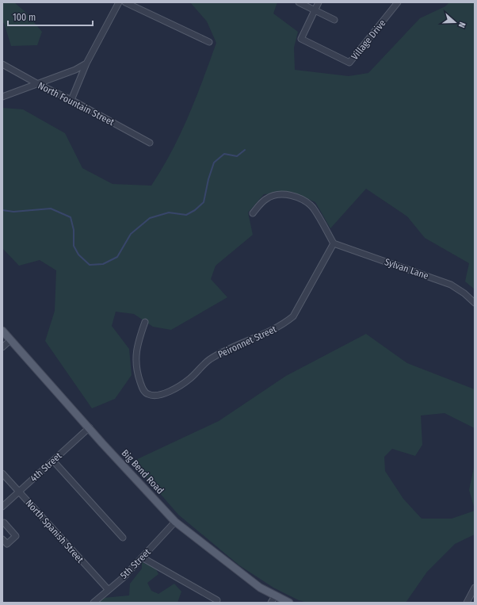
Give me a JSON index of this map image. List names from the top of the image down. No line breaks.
{"streets":{"main road":["Big Bend Road"],"street":["Village Drive","North Fountain Street","Sylvan Lane","Peironnet Street","4th Street","North Spanish Street","5th Street"]},"crossings":[["Sylvan Lane","Peironnet Street"],["4th Street","Big Bend Road"],["4th Street","North Spanish Street"],["Big Bend Road","5th Street"],["North Spanish Street","5th Street"]],"scale_bar":"100 m","north":"right"}
